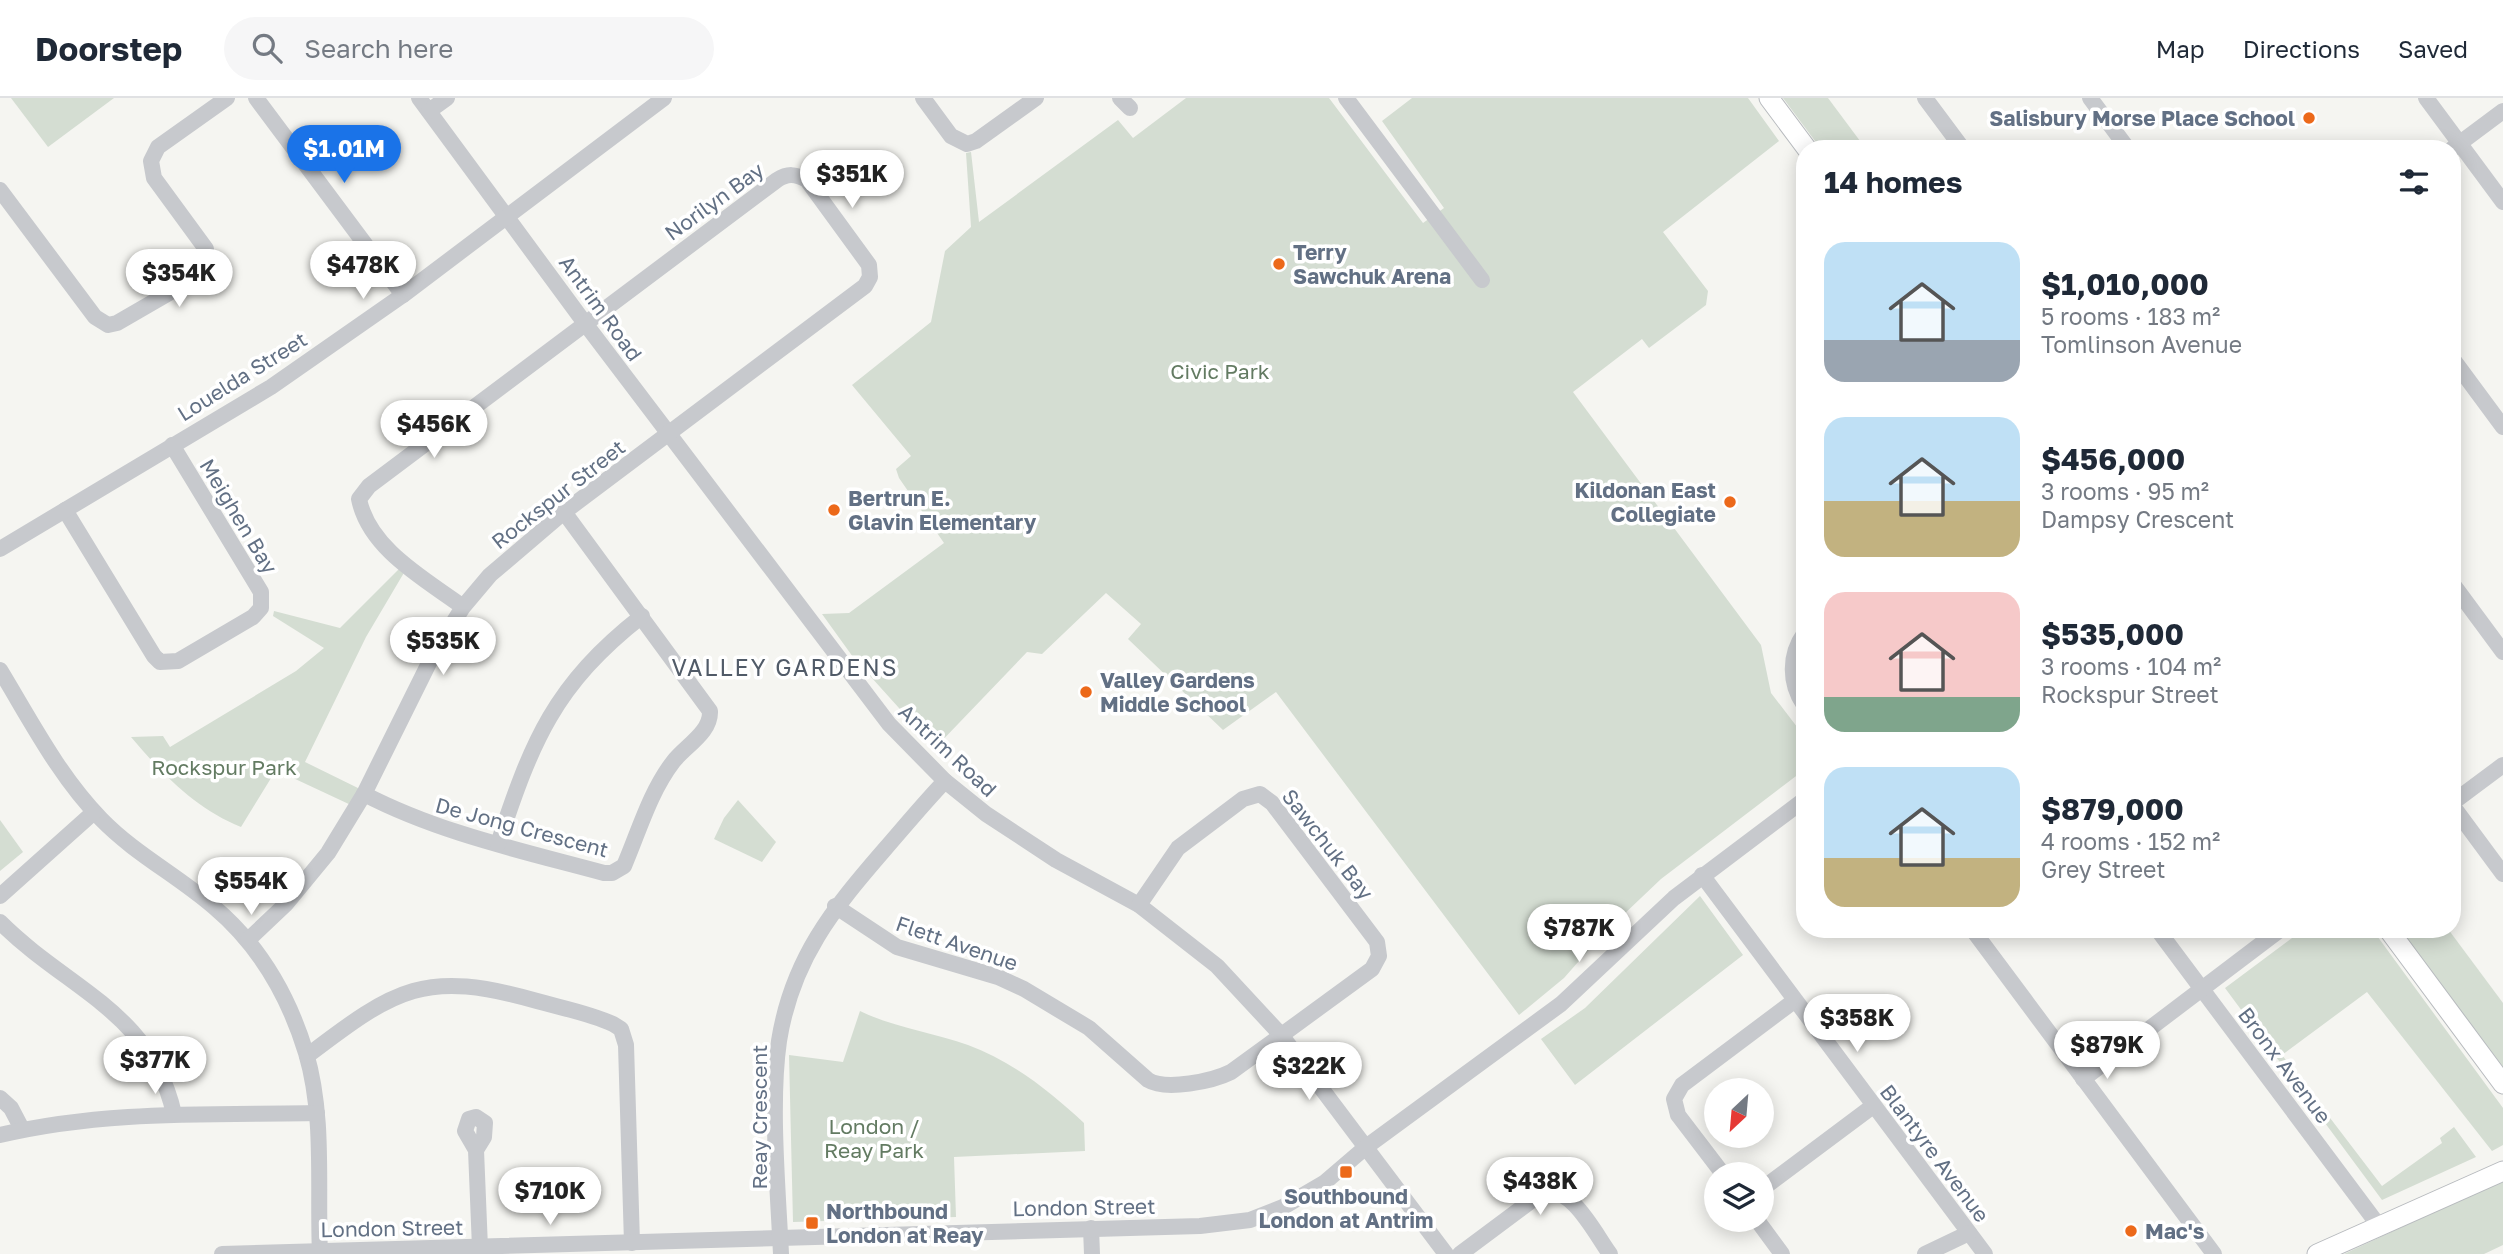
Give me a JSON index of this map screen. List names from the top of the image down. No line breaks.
{"streets":{"street":["Norilyn Bay","Antrim Road","Louelda Street","Rockspur Street","Meighen Bay","De Jong Crescent","Sawchuk Bay","Flett Avenue","Bronx Avenue","Reay Crescent","Blantyre Avenue","London Street"]},"crossings":[["Norilyn Bay","Antrim Road"],["Norilyn Bay","Rockspur Street"],["Antrim Road","Louelda Street"],["Antrim Road","Rockspur Street"],["Antrim Road","Sawchuk Bay"],["Antrim Road","Flett Avenue"],["Antrim Road","Reay Crescent"],["Antrim Road","London Street"],["Louelda Street","Meighen Bay"],["Rockspur Street","De Jong Crescent"],["Sawchuk Bay","Flett Avenue"],["Flett Avenue","Reay Crescent"],["Reay Crescent","London Street"],["Blantyre Avenue","London Street"]],"districts":["VALLEY GARDENS"],"parks":["Civic Park","Rockspur Park","London / Reay Park"],"places":{"other":["Salisbury Morse Place School","Terry Sawchuk Arena","Kildonan East Collegiate","Bertrun E. Glavin Elementary","Valley Gardens Middle School","Mac's"],"transit":["Southbound London at Antrim","Northbound London at Reay"]},"north":"bottom left","page":{"header":"Doorstep","search":"Search here","nav":["Map","Directions","Saved"],"price":["$1.01M","$351K","$478K","$354K","$456K","$535K","$554K","$787K","$358K","$879K","$377K","$322K","$438K","$710K"],"heading":"14 homes","list":[{"name":"$1,010,000","note":"5 rooms · 183 m² · Tomlinson Avenue"},{"name":"$456,000","note":"3 rooms · 95 m² · Dampsy Crescent"},{"name":"$535,000","note":"3 rooms · 104 m² · Rockspur Street"},{"name":"$879,000","note":"4 rooms · 152 m² · Grey Street"}]}}
